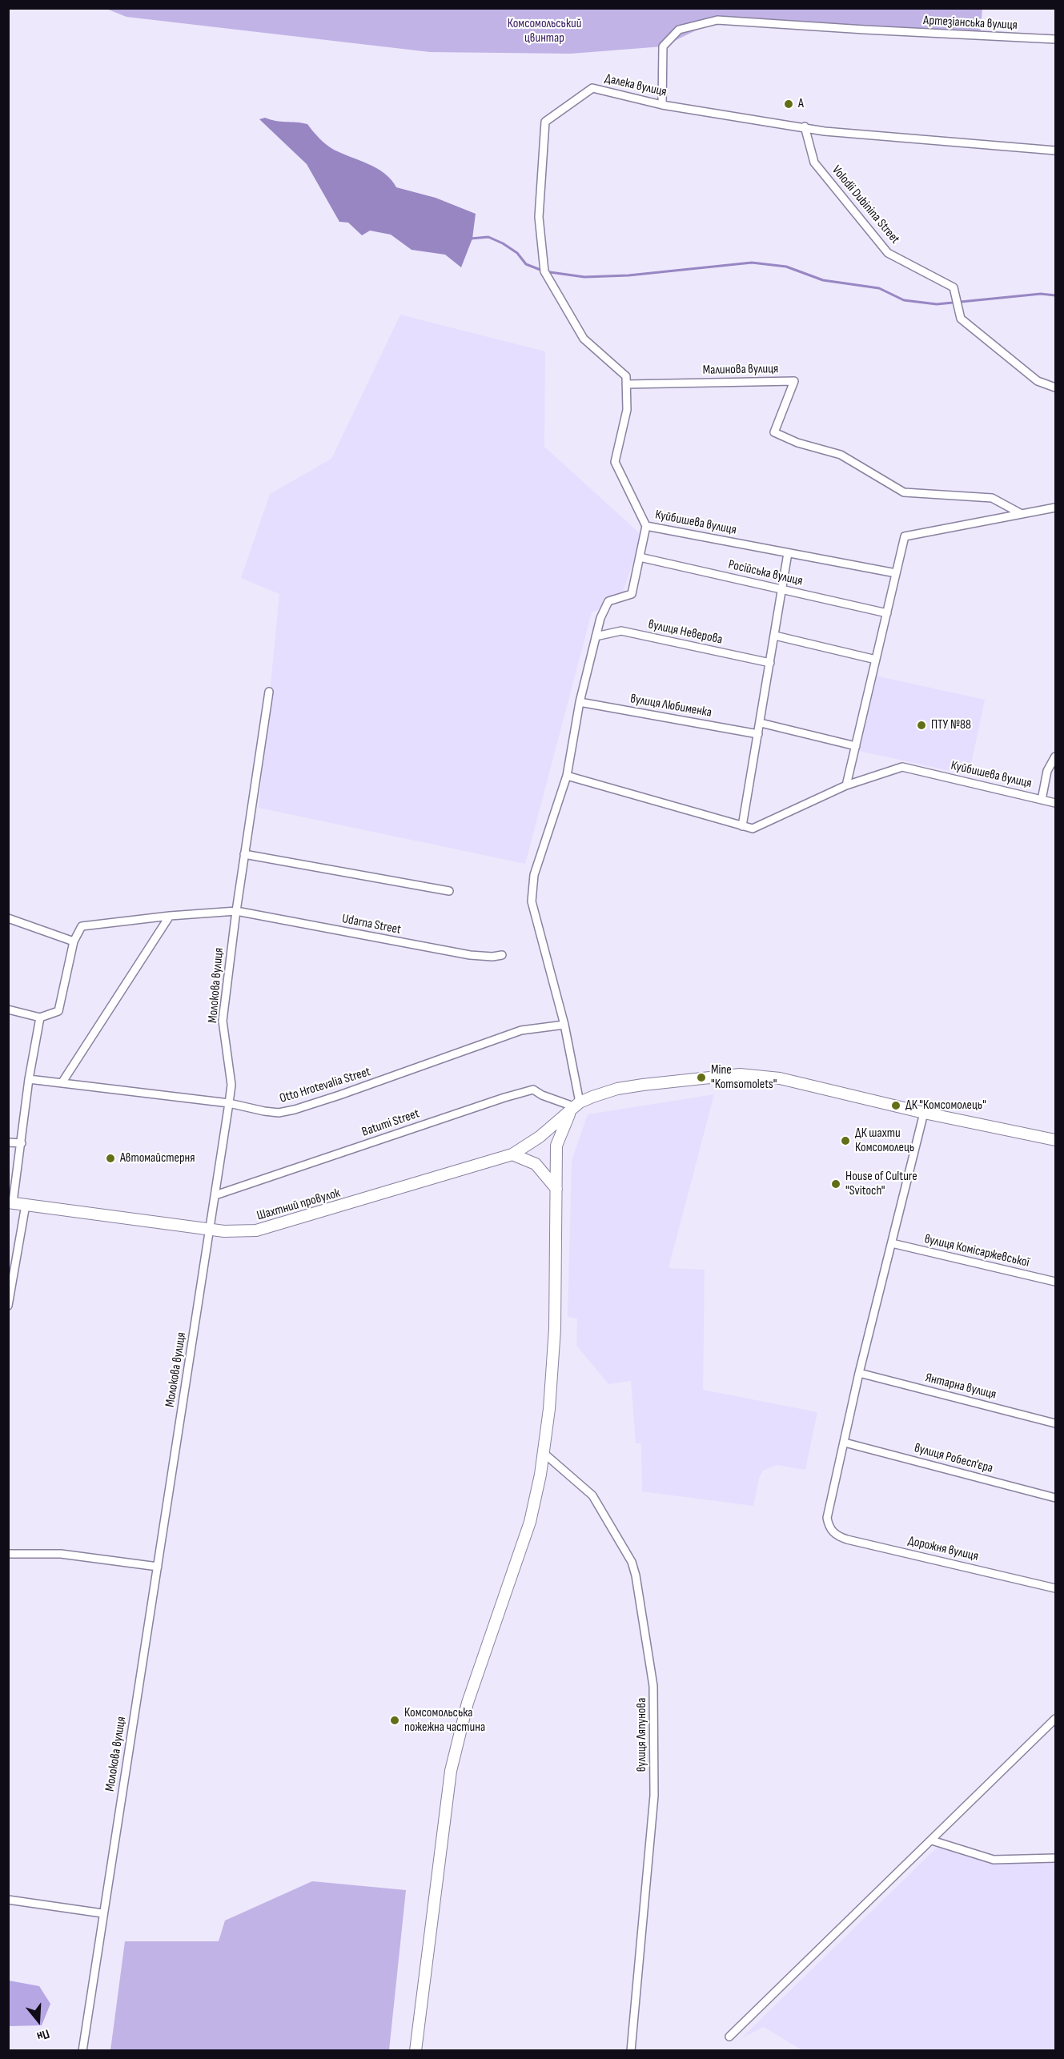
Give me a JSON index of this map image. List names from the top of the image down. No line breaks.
{"streets":{"street":["Артезіанська вулиця","Далека вулиця","Volodii Dubinina Street","Малинова вулиця","Куйбишева вулиця","Російська вулиця","вулиця Неверова","вулиця Любименка","Udarna Street","Молокова вулиця","Otto Hrotevalia Street","Batumi Street","Шахтний провулок","вулиця Комісаржевської","Янтарна вулиця","вулиця Робесп'єра","Дорожня вулиця","вулиця Ляпунова"]},"crossings":[["Артезіанська вулиця","Далека вулиця"],["Далека вулиця","Volodii Dubinina Street"],["Далека вулиця","Малинова вулиця"],["Куйбишева вулиця","Російська вулиця"],["Куйбишева вулиця","вулиця Неверова"],["Куйбишева вулиця","вулиця Любименка"],["Куйбишева вулиця","Otto Hrotevalia Street"],["Куйбишева вулиця","Batumi Street"],["Куйбишева вулиця","Шахтний провулок"],["Udarna Street","Молокова вулиця"],["Молокова вулиця","Otto Hrotevalia Street"],["Молокова вулиця","Batumi Street"],["Молокова вулиця","Шахтний провулок"],["Batumi Street","Шахтний провулок"],["вулиця Робесп'єра","Дорожня вулиця"]],"parks":["Комсомольський цвинтар"],"places":["А","ПТУ №88","Mine \"Komsomolets\"","ДК \"Комсомолець\"","ДК шахти Комсомолець","Автомайстерня","House of Culture \"Svitoch\"","Комсомольська пожежна частина"],"north":"bottom"}
